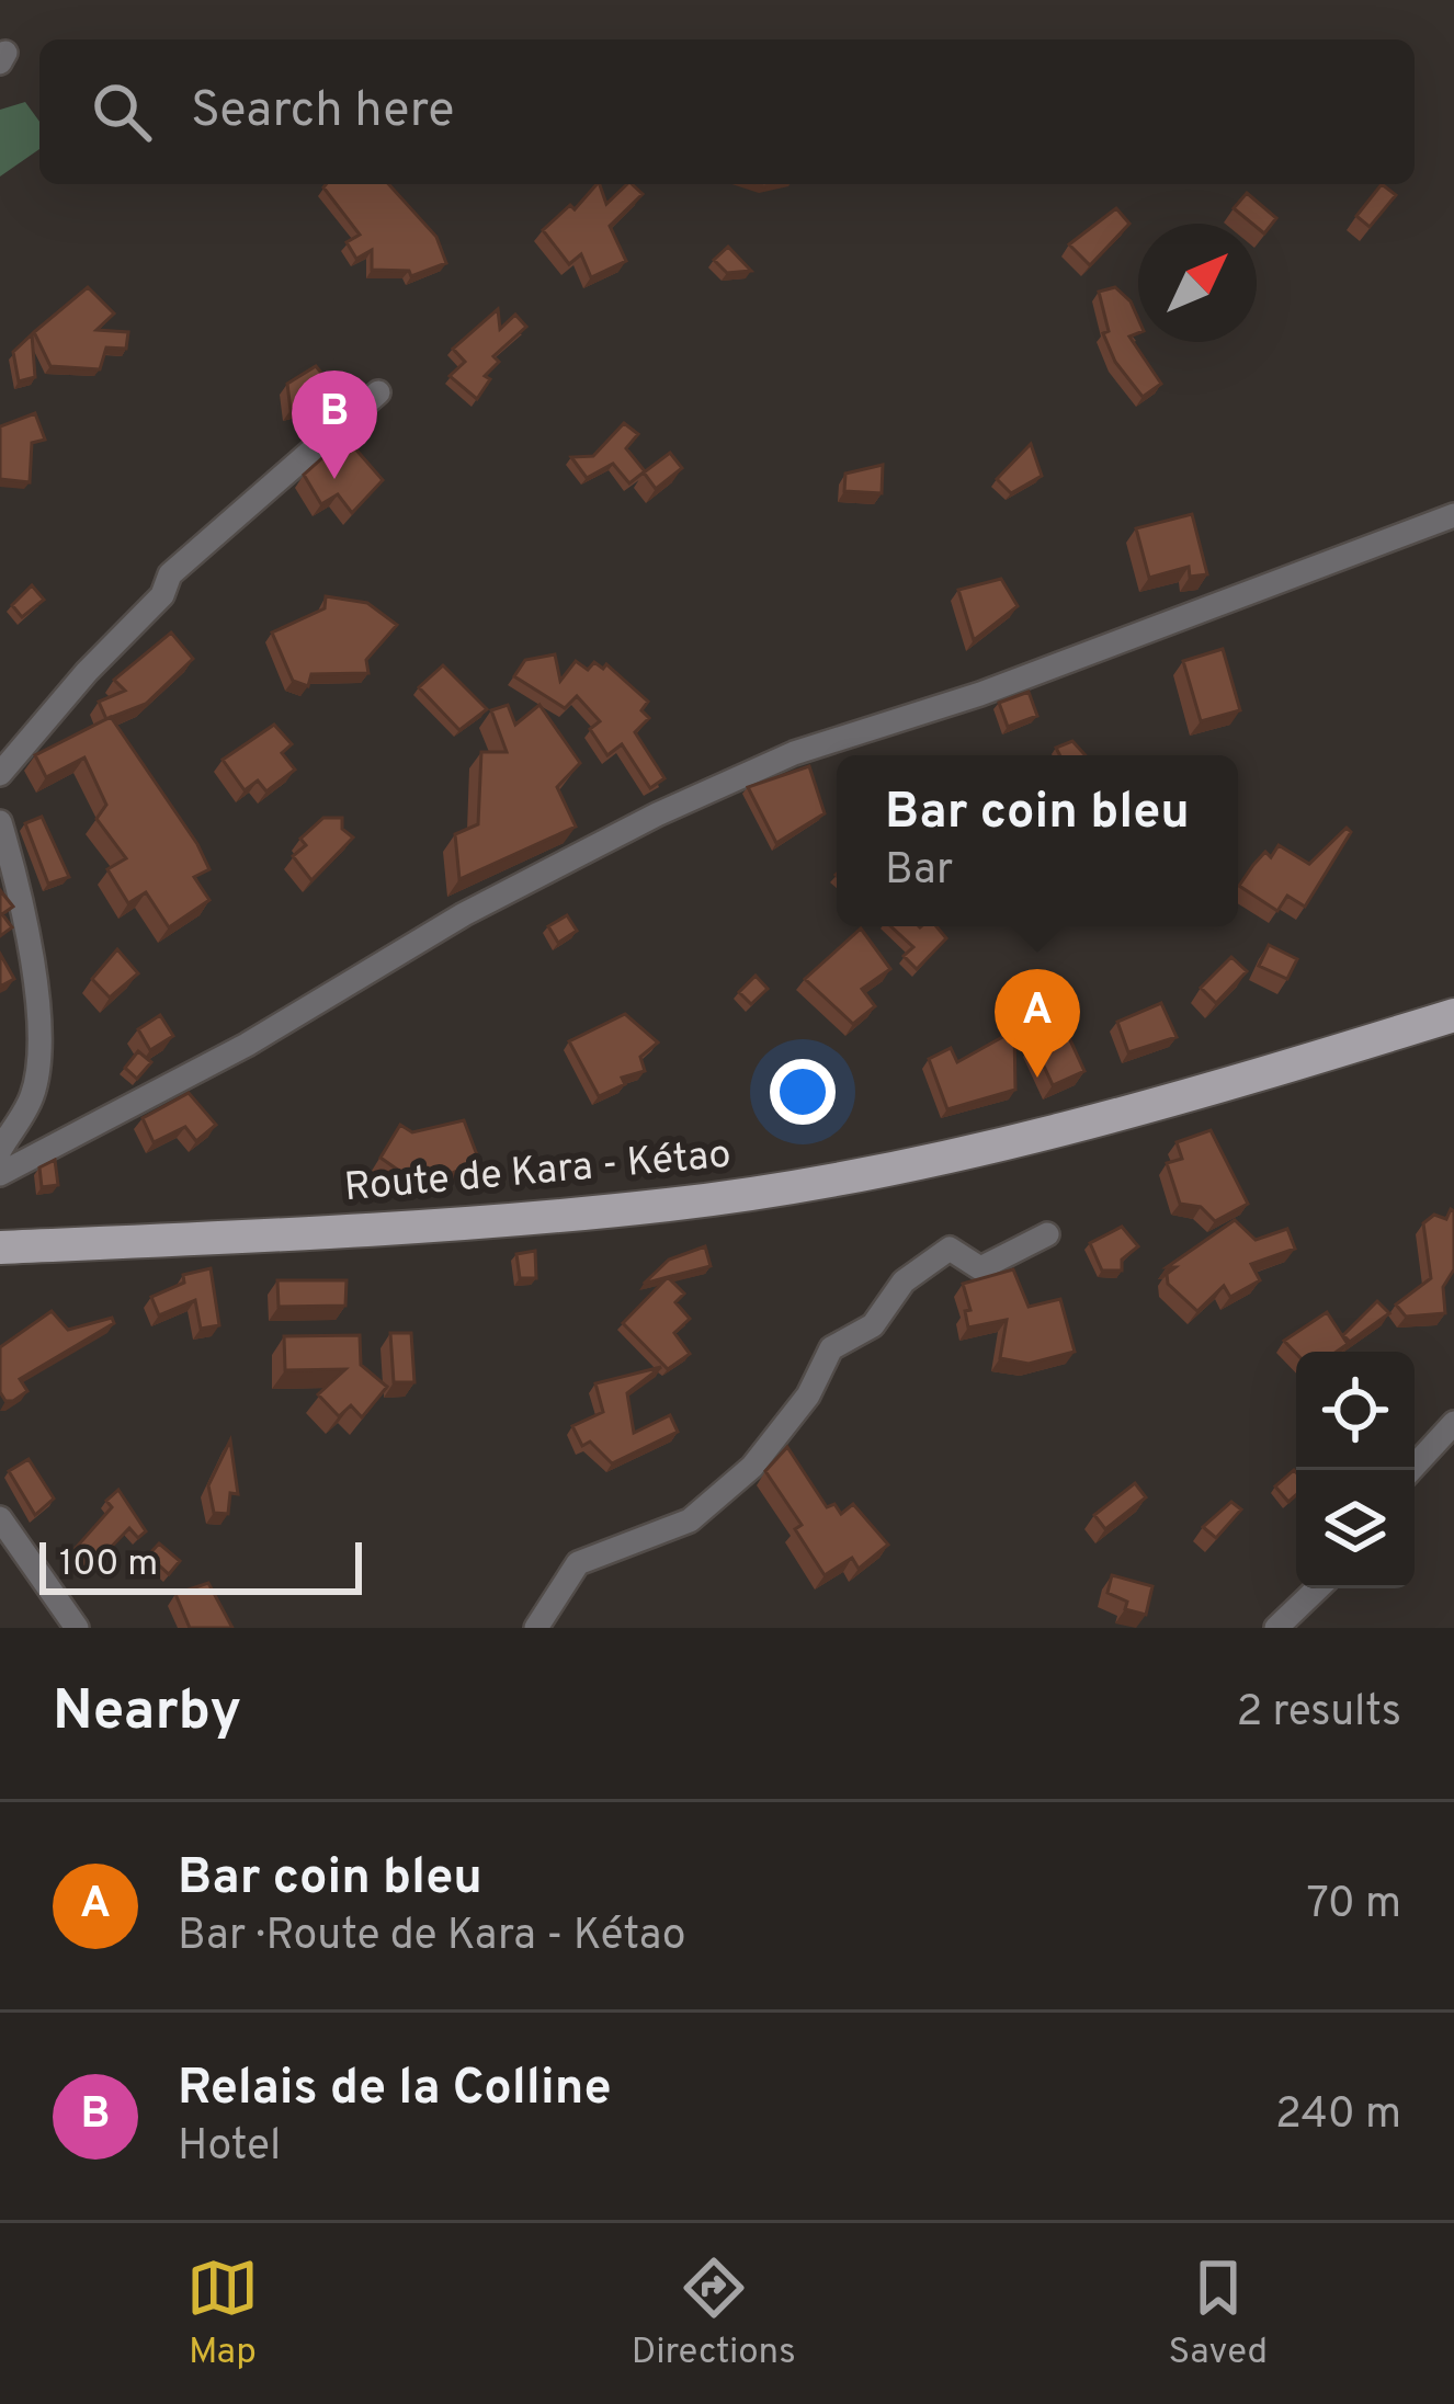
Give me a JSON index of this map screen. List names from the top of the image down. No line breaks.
{"streets":{"main road":["Route de Kara - Kétao"]},"scale_bar":"100 m","north":"top right","page":{"search":"Search here","pins":["B","A"],"popup":["Bar coin bleu","Bar"],"scale":"100 m","heading":["Nearby","2 results"],"list":[{"mark":"A","name":"Bar coin bleu","note":"Bar · Route de Kara - Kétao","value":"70 m"},{"mark":"B","name":"Relais de la Colline","note":"Hotel","value":"240 m"}],"nav":["Map","Directions","Saved"]}}
